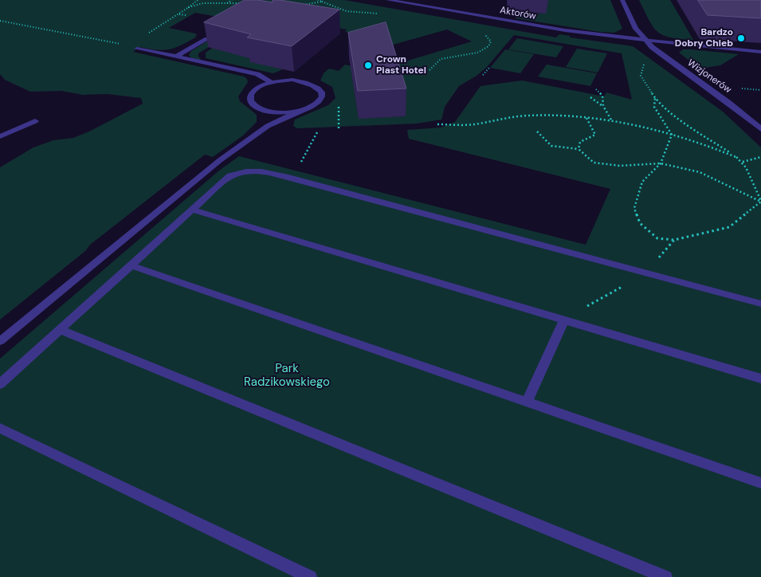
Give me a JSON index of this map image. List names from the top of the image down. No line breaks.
{"streets":{"street":["Aktorów","Wizjonerów"]},"crossings":[["Aktorów","Wizjonerów"]],"parks":["Park Radzikowskiego"],"places":["Bardzo Dobry Chleb","Crown Piast Hotel"]}
